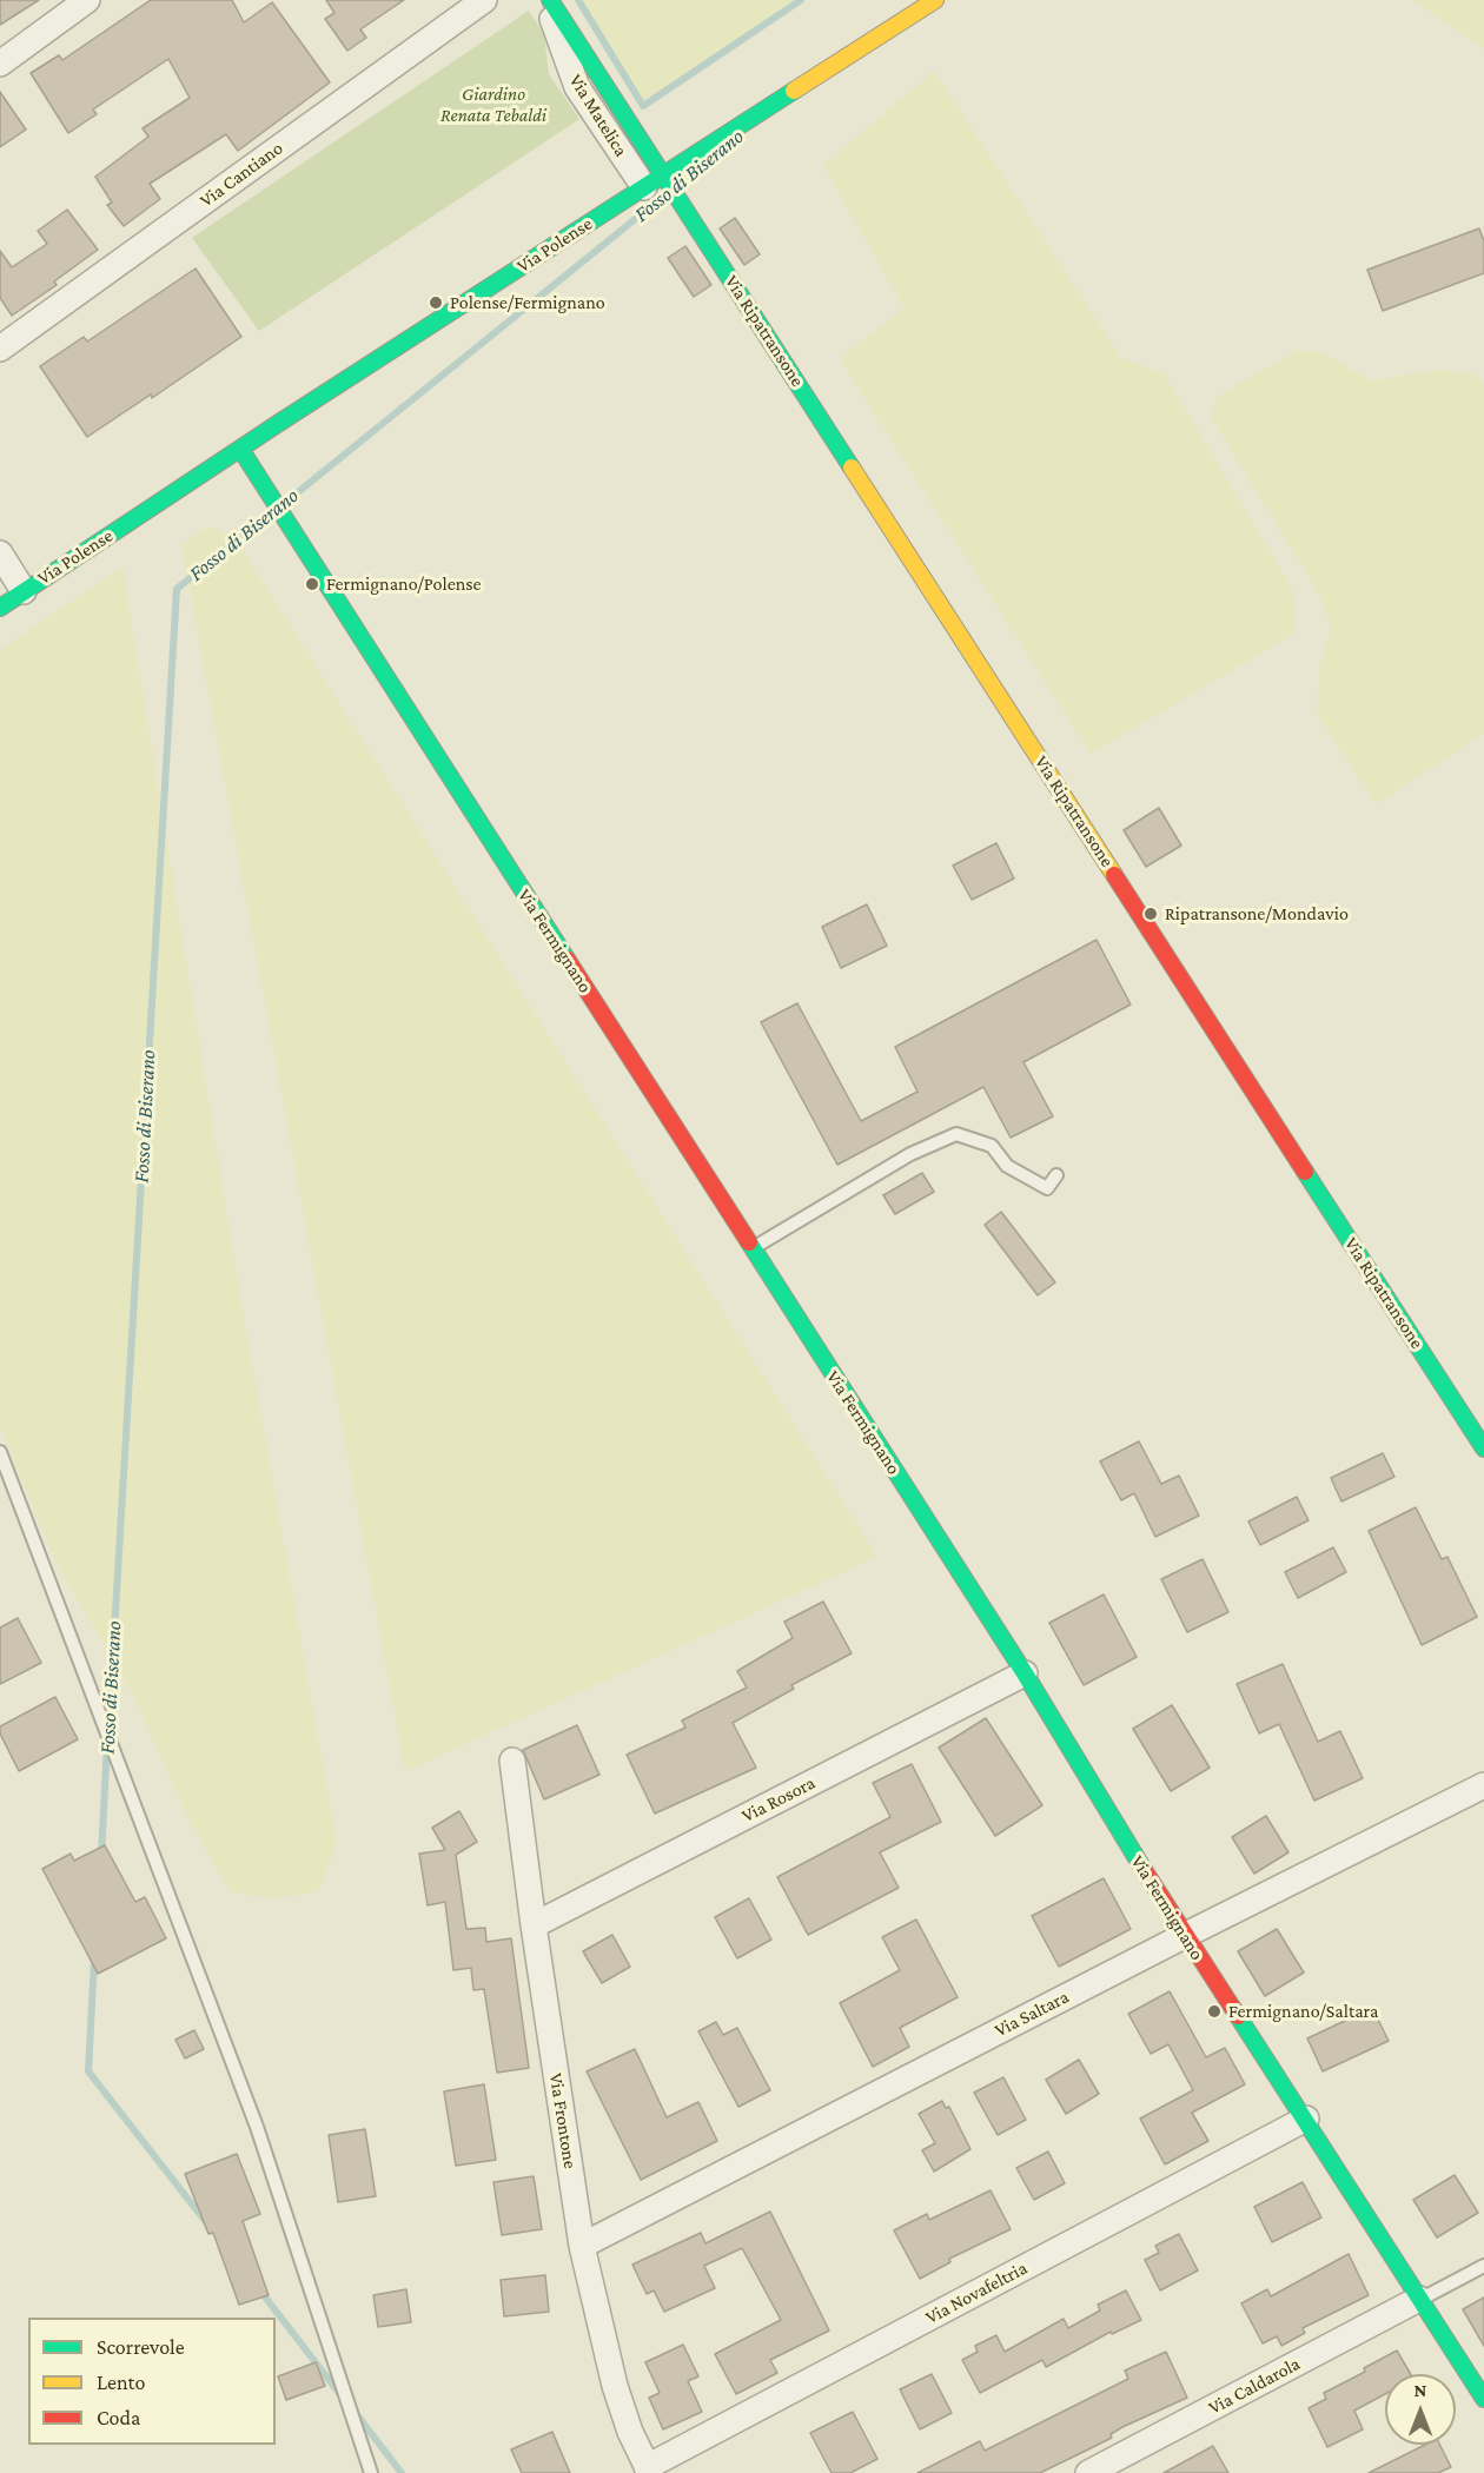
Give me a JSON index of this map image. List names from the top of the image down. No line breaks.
{"streets":{"street":["Via Matelica","Via Cantiano","Via Polense","Via Ripatransone","Via Fermignano","Via Rosora","Via Saltara","Via Frontone","Via Novafeltria","Via Caldarola"]},"crossings":[["Via Matelica","Via Polense"],["Via Matelica","Via Ripatransone"],["Via Polense","Via Ripatransone"],["Via Polense","Via Fermignano"],["Via Fermignano","Via Rosora"],["Via Fermignano","Via Saltara"],["Via Fermignano","Via Novafeltria"],["Via Fermignano","Via Caldarola"],["Via Rosora","Via Frontone"],["Via Saltara","Via Frontone"],["Via Frontone","Via Novafeltria"]],"water":["Fosso di Biserano"],"parks":["Giardino Renata Tebaldi"],"places":["Polense/Fermignano","Fermignano/Polense","Ripatransone/Mondavio","Fermignano/Saltara"],"legend":["Scorrevole","Lento","Coda"],"north":"top"}
